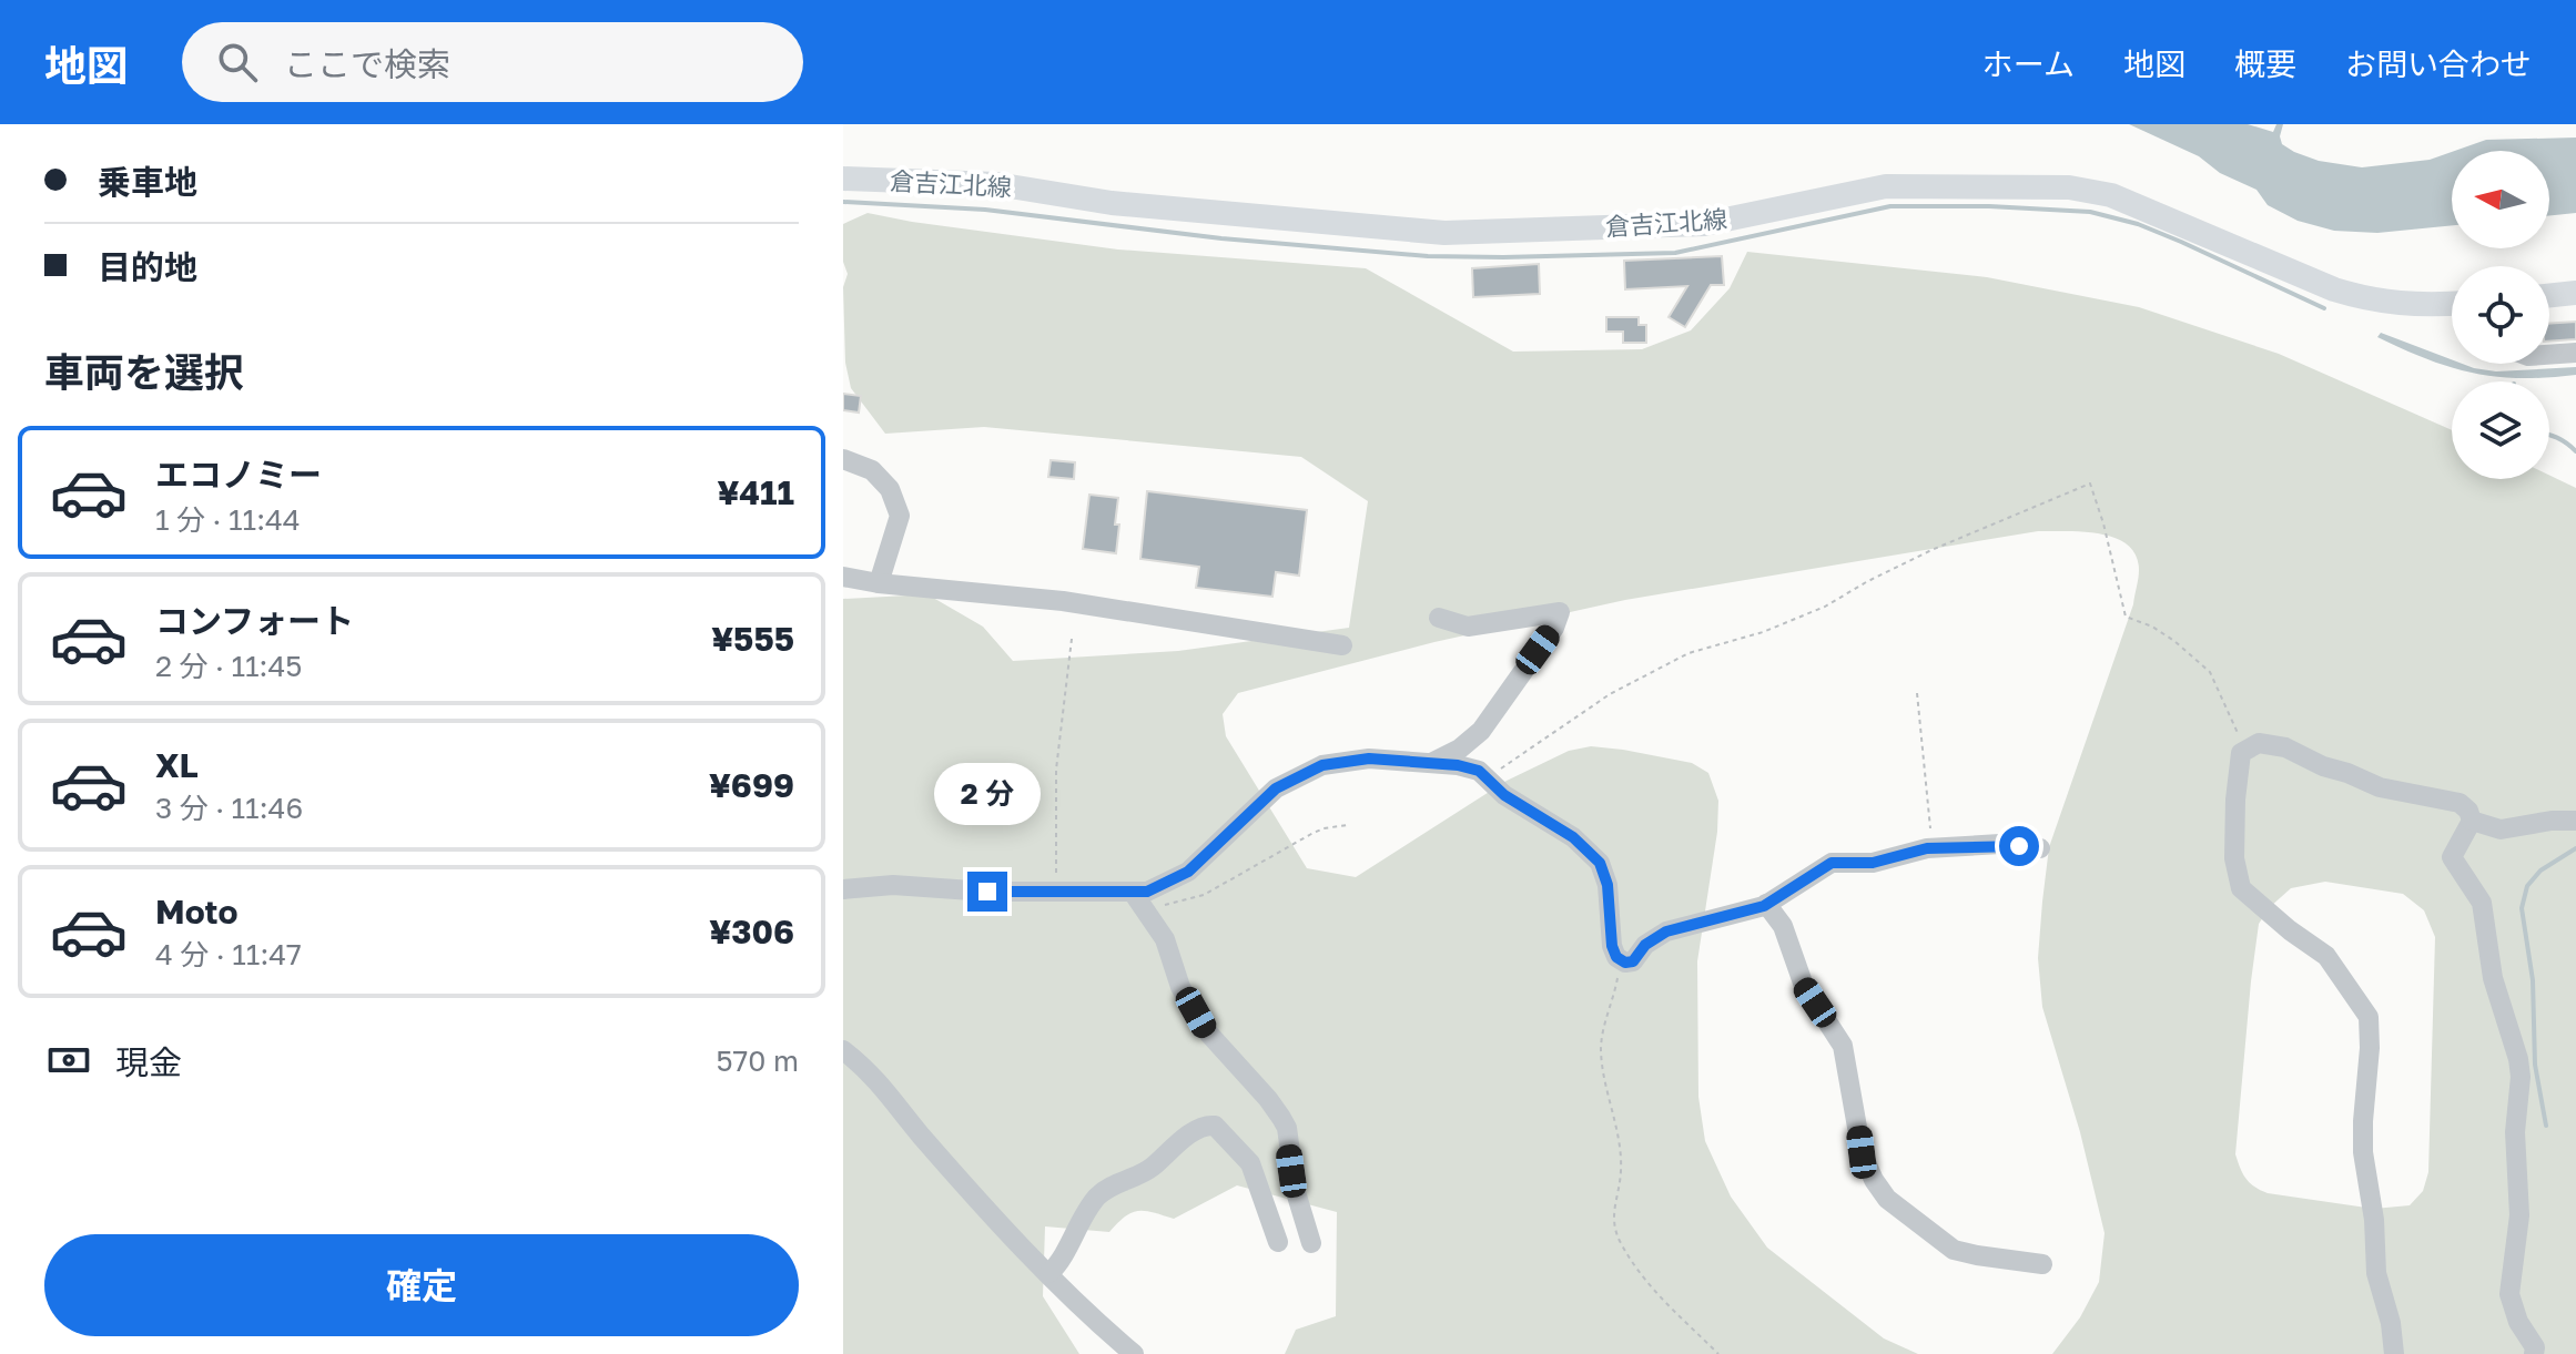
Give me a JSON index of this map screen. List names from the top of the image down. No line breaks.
{"streets":{"main road":["倉吉江北線"]},"north":"left","page":{"header":"地図","search":"ここで検索","nav":["ホーム","地図","概要","お問い合わせ"],"banner":["乗車地","目的地"],"heading":"車両を選択","list":[{"name":"エコノミー","note":"1 分 · 11:44","value":"¥411"},{"name":"コンフォート","note":"2 分 · 11:45","value":"¥555"},{"name":"XL","note":"3 分 · 11:46","value":"¥699"},{"name":"Moto","note":"4 分 · 11:47","value":"¥306"}],"bubble":"2 分","pay":["現金","570 m"],"buttons":"確定"}}
